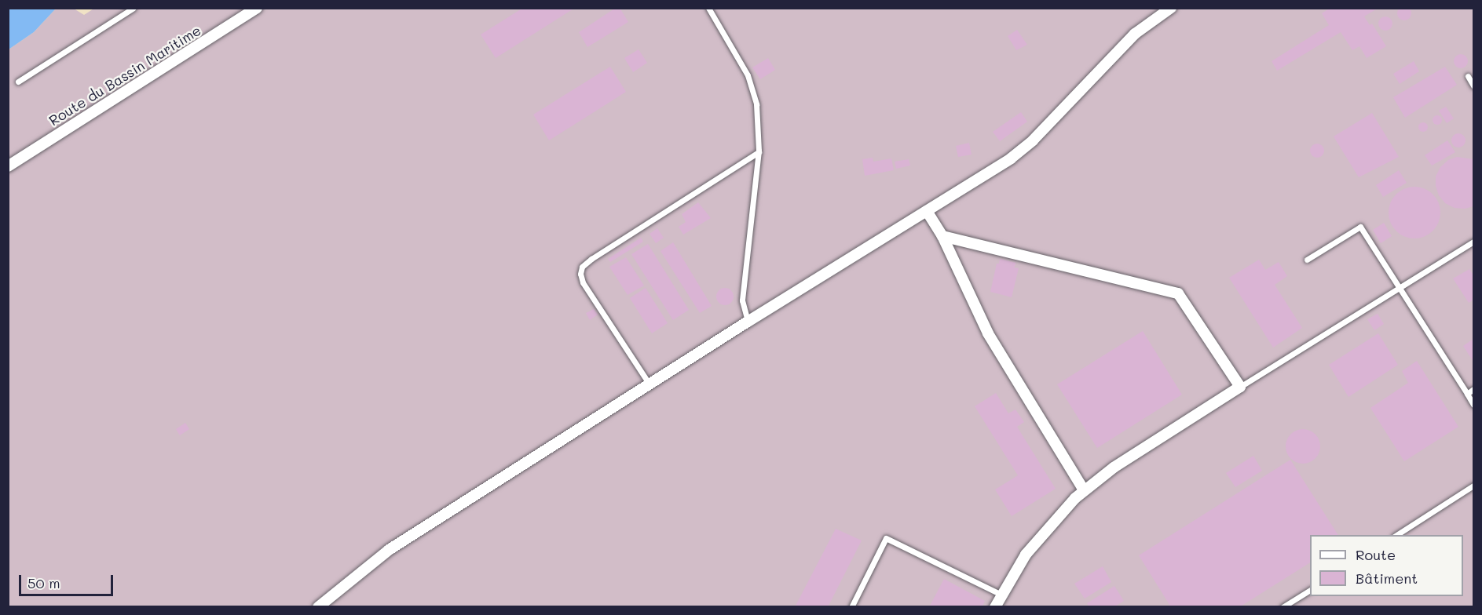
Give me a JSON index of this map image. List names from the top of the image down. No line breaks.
{"streets":{"street":["Route du Bassin Maritime"]},"legend":["Route","Bâtiment"],"scale_bar":"50 m"}
